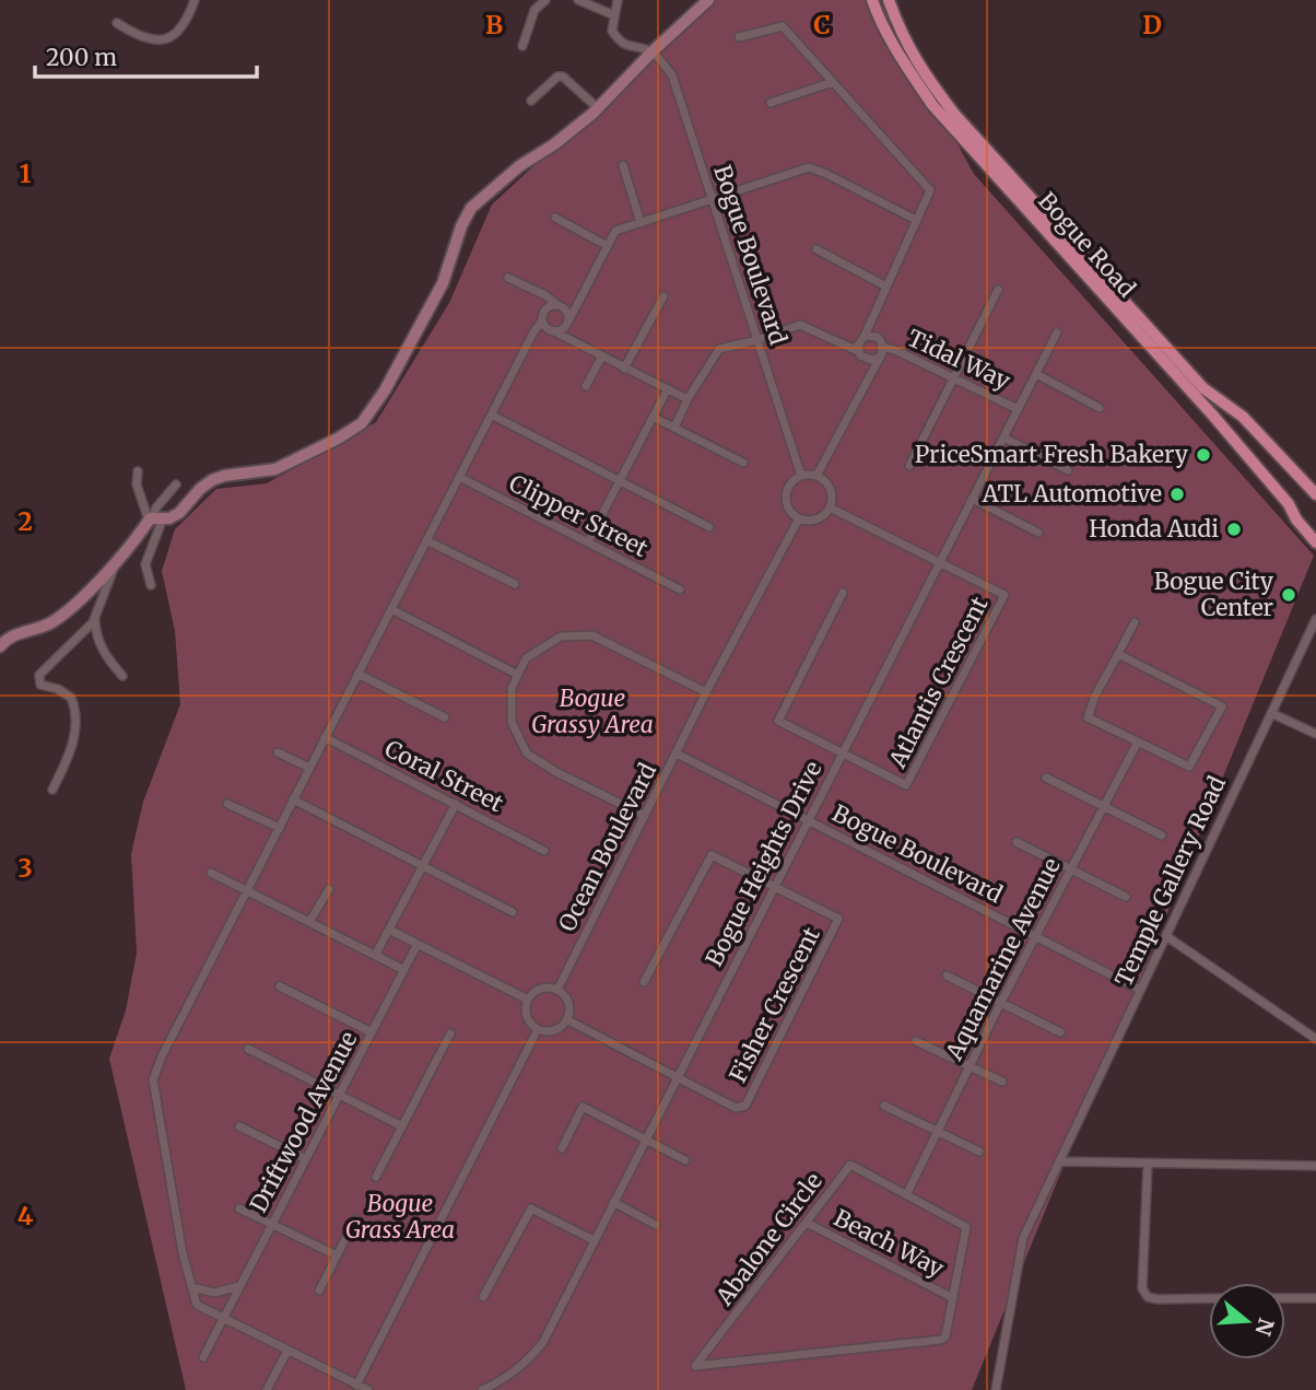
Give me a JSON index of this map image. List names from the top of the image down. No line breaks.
{"streets":{"main road":["Bogue Road"],"street":["Bogue Boulevard","Tidal Way","Clipper Street","Atlantis Crescent","Coral Street","Ocean Boulevard","Bogue Heights Drive","Temple Gallery Road","Aquamarine Avenue","Fisher Crescent","Driftwood Avenue","Abalone Circle","Beach Way"]},"crossings":[["Bogue Boulevard","Ocean Boulevard"],["Bogue Boulevard","Bogue Heights Drive"],["Bogue Boulevard","Temple Gallery Road"],["Bogue Boulevard","Aquamarine Avenue"],["Tidal Way","Bogue Heights Drive"],["Atlantis Crescent","Bogue Heights Drive"],["Bogue Heights Drive","Fisher Crescent"],["Aquamarine Avenue","Abalone Circle"],["Abalone Circle","Beach Way"]],"parks":["Bogue Grassy Area","Bogue Grass Area"],"places":["PriceSmart Fresh Bakery","ATL Automotive","Honda Audi","Bogue City Center"],"scale_bar":"200 m","north":"right","grid":{"columns":["B","C","D"],"rows":["1","2","3","4"]}}
